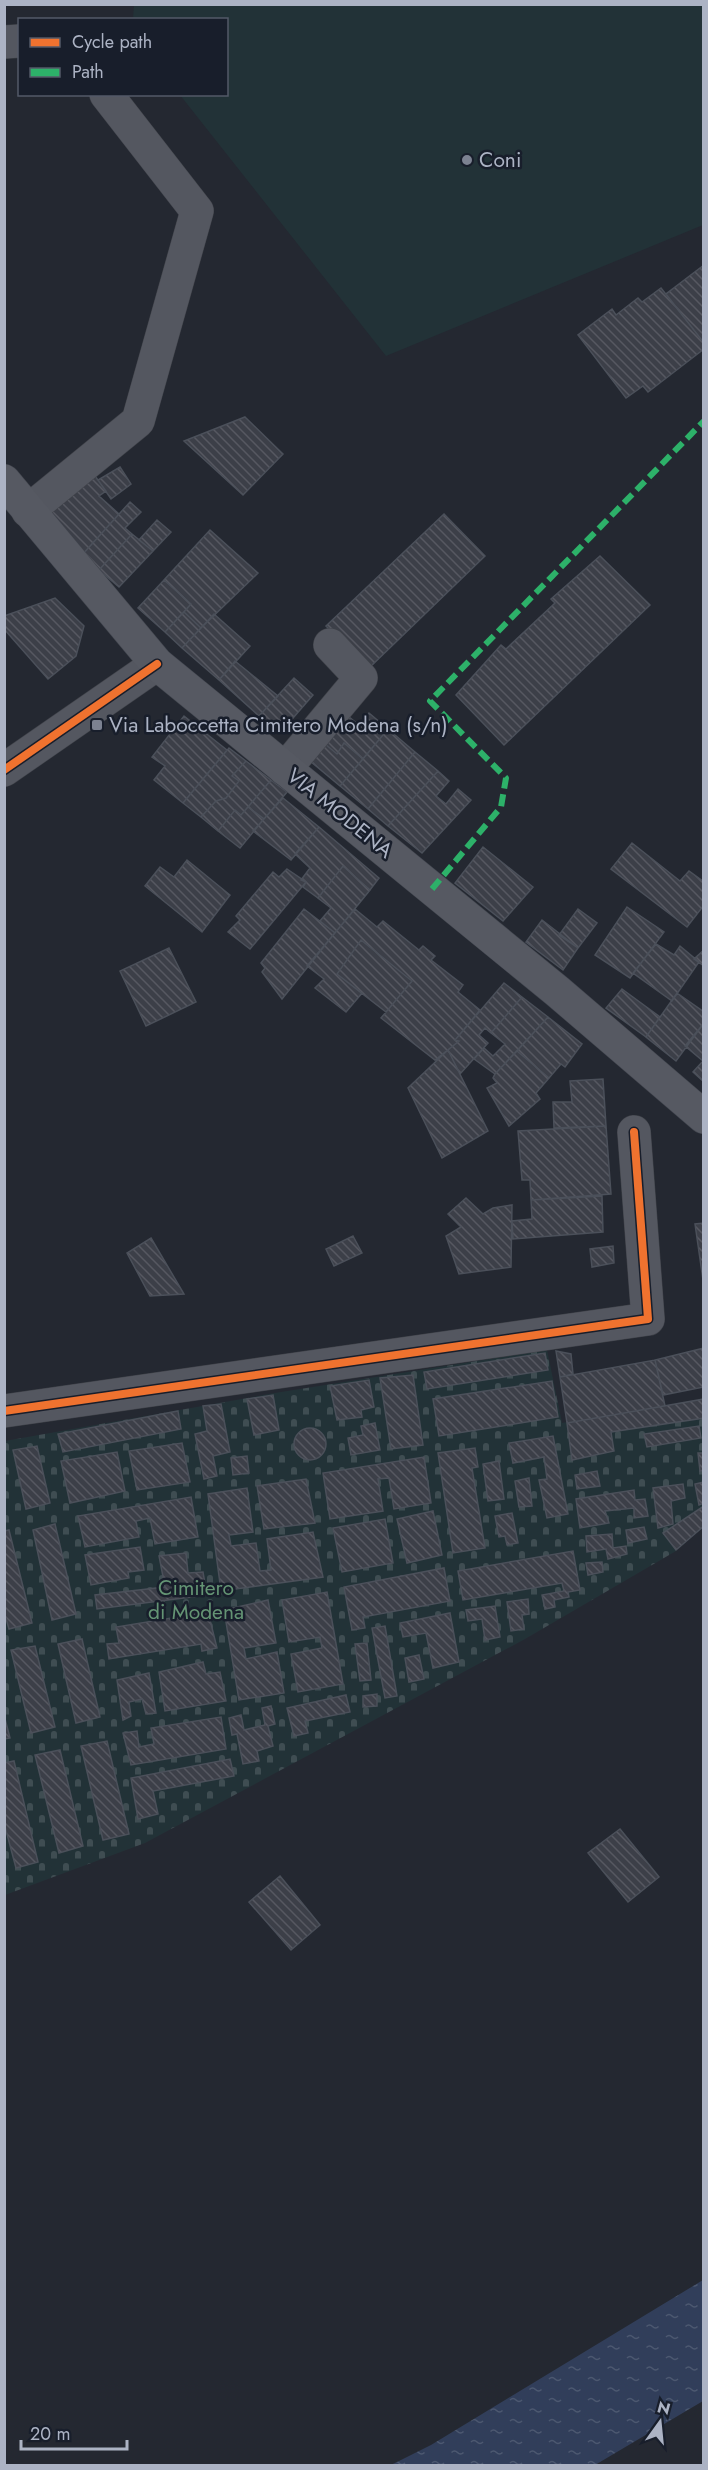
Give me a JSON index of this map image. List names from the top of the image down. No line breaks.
{"streets":{"main road":["VIA MODENA"]},"parks":["Cimitero di Modena"],"places":{"other":["Coni"],"transit":["Via Laboccetta Cimitero Modena (s/n)"]},"legend":["Cycle path","Path"],"scale_bar":"20 m","north":"top"}
